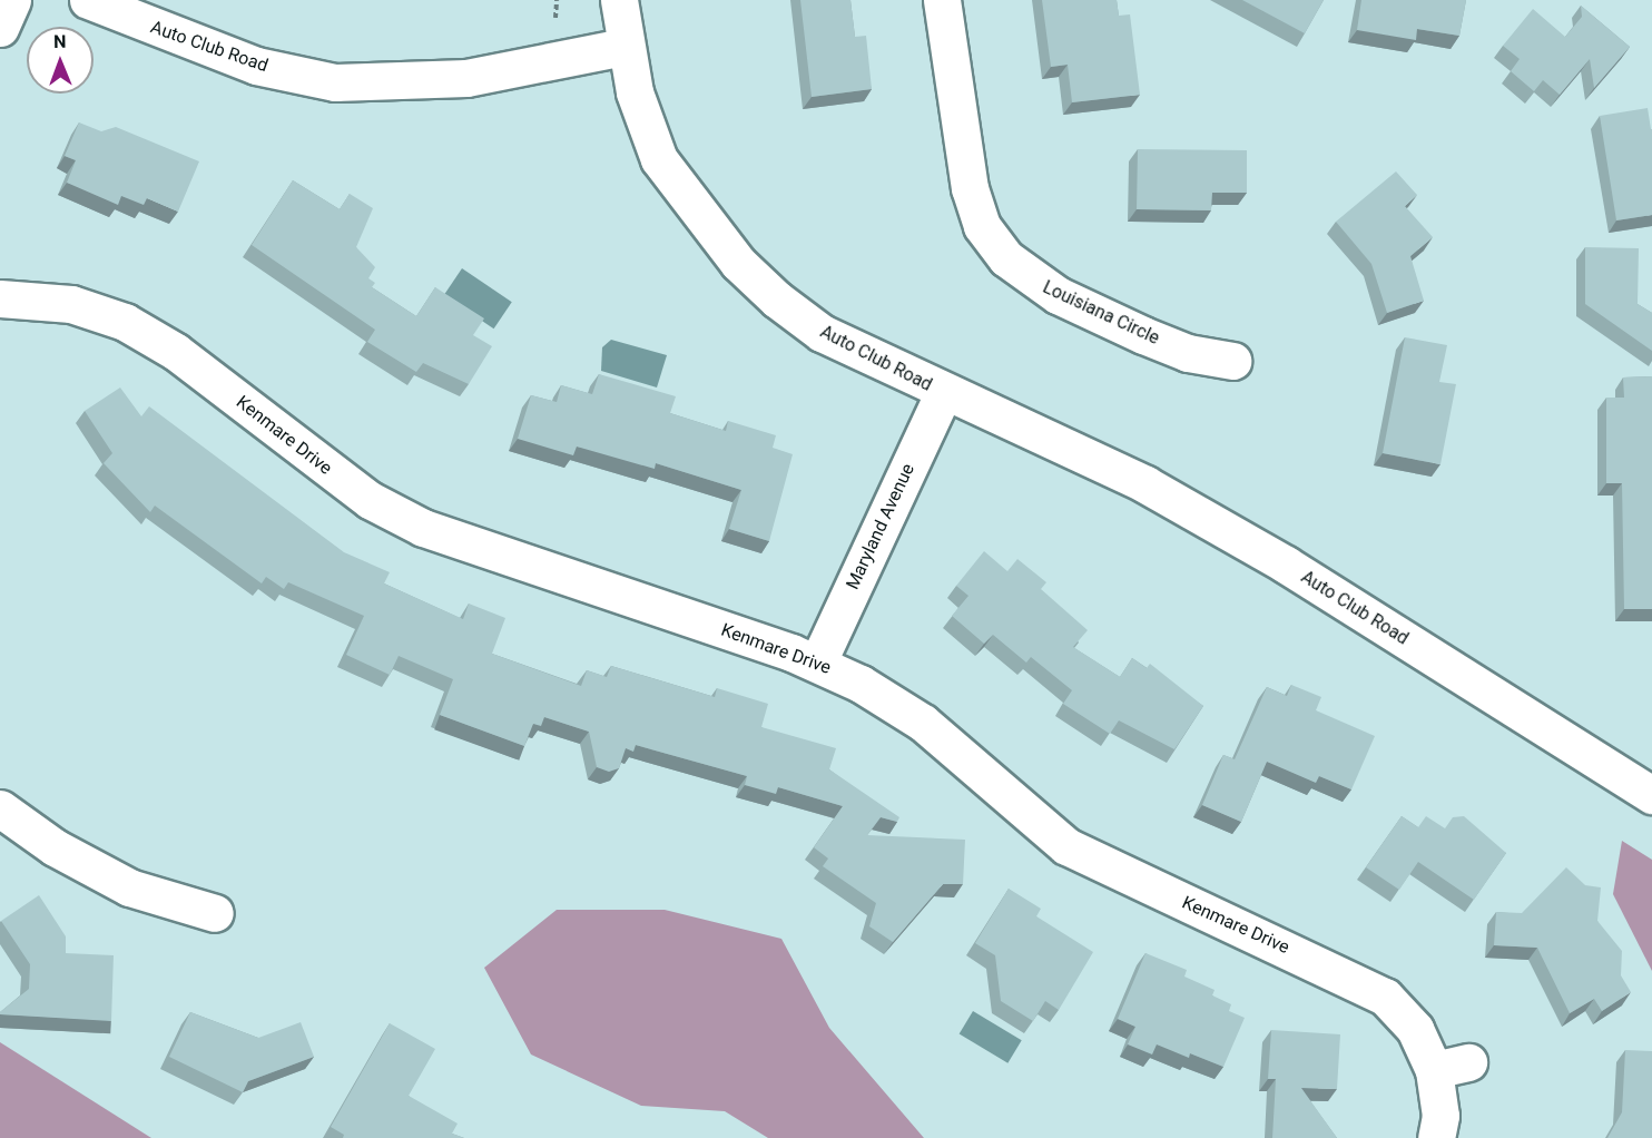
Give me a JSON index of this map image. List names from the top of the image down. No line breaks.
{"streets":{"street":["Auto Club Road","Louisiana Circle","Kenmare Drive","Maryland Avenue"]},"crossings":[["Auto Club Road","Maryland Avenue"],["Kenmare Drive","Maryland Avenue"]],"north":"top"}
